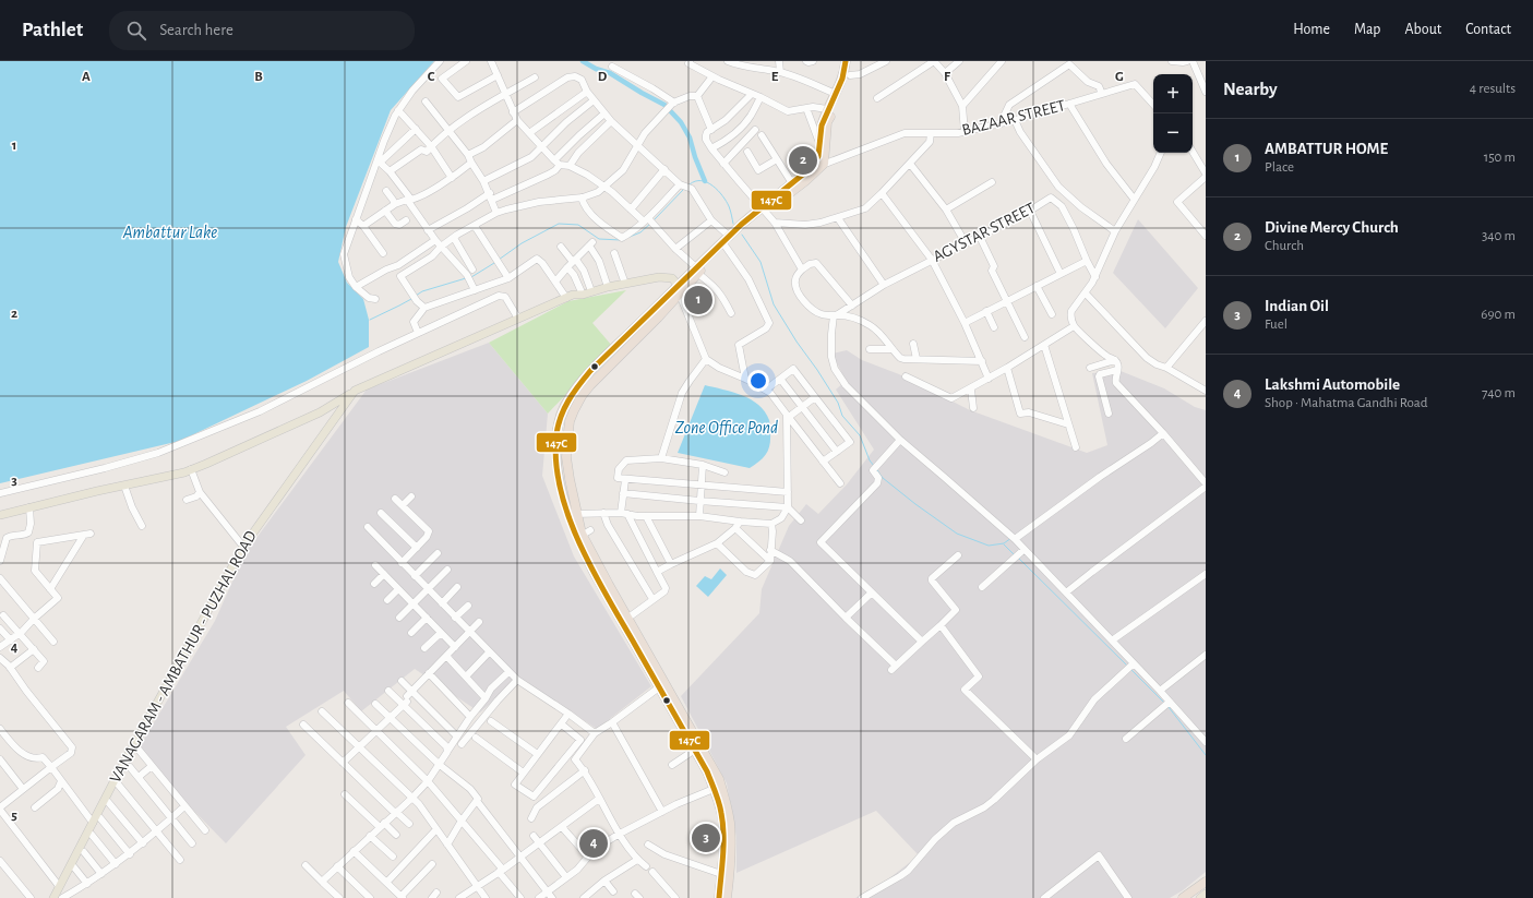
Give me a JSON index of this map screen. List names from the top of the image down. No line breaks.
{"streets":{"main road":["VANAGARAM - AMBATHUR - PUZHAL ROAD"],"street":["BAZAAR STREET","AGYSTAR STREET"]},"water":["Ambattur Lake","Zone Office Pond"],"lines":["transit line 147C"],"page":{"header":"Pathlet","search":"Search here","nav":["Home","Map","About","Contact"],"heading":["Nearby","4 results"],"map_buttons":["+","−"],"list":[{"mark":"1","name":"AMBATTUR HOME","note":"Place","value":"150 m"},{"mark":"2","name":"Divine Mercy Church","note":"Church","value":"340 m"},{"mark":"3","name":"Indian Oil","note":"Fuel","value":"690 m"},{"mark":"4","name":"Lakshmi Automobile","note":"Shop · Mahatma Gandhi Road","value":"740 m"}],"pins":["2","1","3","4"]},"grid":{"columns":["A","B","C","D","E","F","G"],"rows":["1","2","3","4","5"]}}
